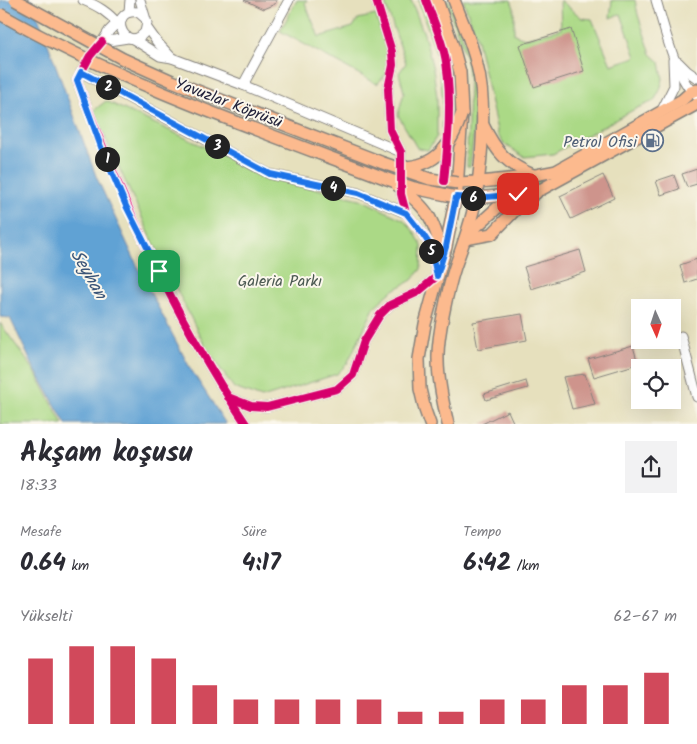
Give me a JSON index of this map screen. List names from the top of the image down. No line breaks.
{"streets":{"main road":["Yavuzlar Köprüsü"]},"water":["Seyhan"],"parks":["Galeria Parkı"],"places":{"fuel station":["Petrol Ofisi"]},"north":"bottom","page":{"pins":["2","3","1","4","6","5"],"heading":["Akşam koşusu","18:33"],"stats":[["Mesafe","0.64 km"],["Süre","4:17"],["Tempo","6:42 /km"]],"chart":["Yükselti","62–67 m"]}}
